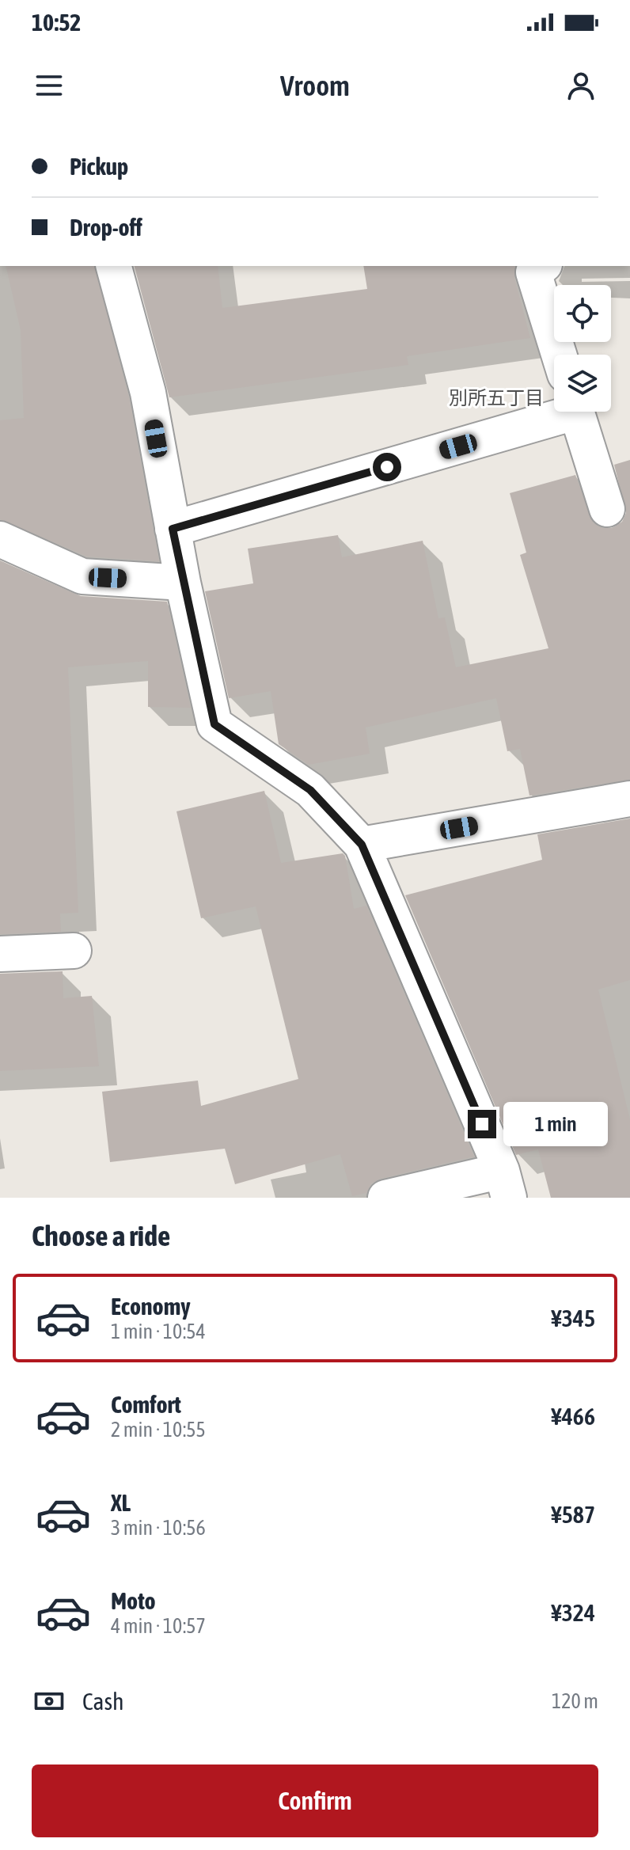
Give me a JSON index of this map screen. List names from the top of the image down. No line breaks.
{"districts":["別所五丁目"],"page":{"status":"10:52","header":"Vroom","banner":["Pickup","Drop-off"],"bubble":"1 min","heading":"Choose a ride","list":[{"name":"Economy","note":"1 min · 10:54","value":"¥345"},{"name":"Comfort","note":"2 min · 10:55","value":"¥466"},{"name":"XL","note":"3 min · 10:56","value":"¥587"},{"name":"Moto","note":"4 min · 10:57","value":"¥324"}],"pay":["Cash","120 m"],"buttons":"Confirm"}}
